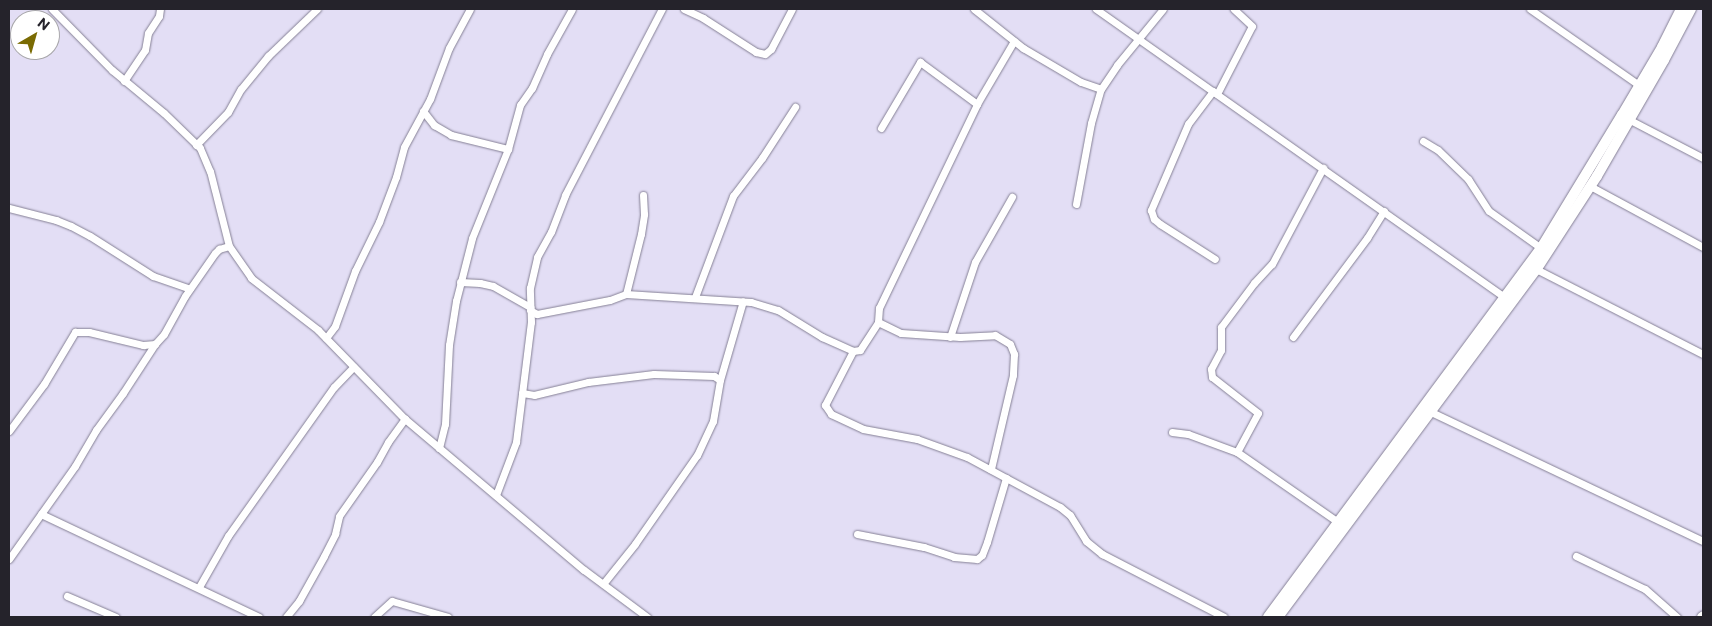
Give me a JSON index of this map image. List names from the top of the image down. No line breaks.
{"north":"top right"}
